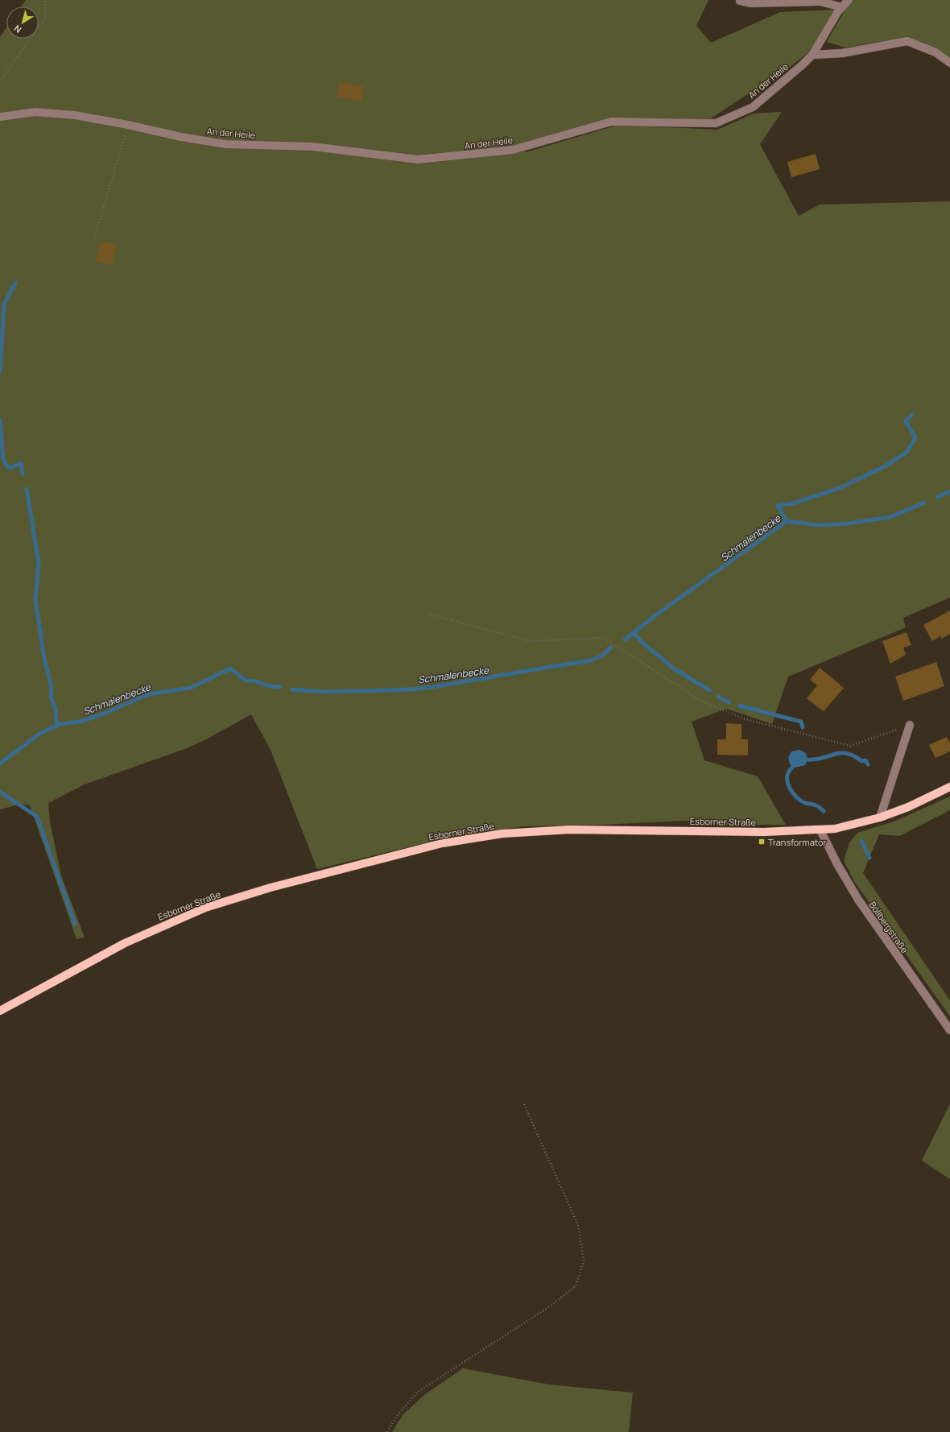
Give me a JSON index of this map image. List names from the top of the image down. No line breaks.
{"streets":{"main road":["Esborner Straße"],"street":["An der Heile","Böllbergstraße"]},"crossings":[["Esborner Straße","Böllbergstraße"]],"water":["Schmalenbecke"],"places":{"transit":["Transformator"]},"north":"bottom left"}
